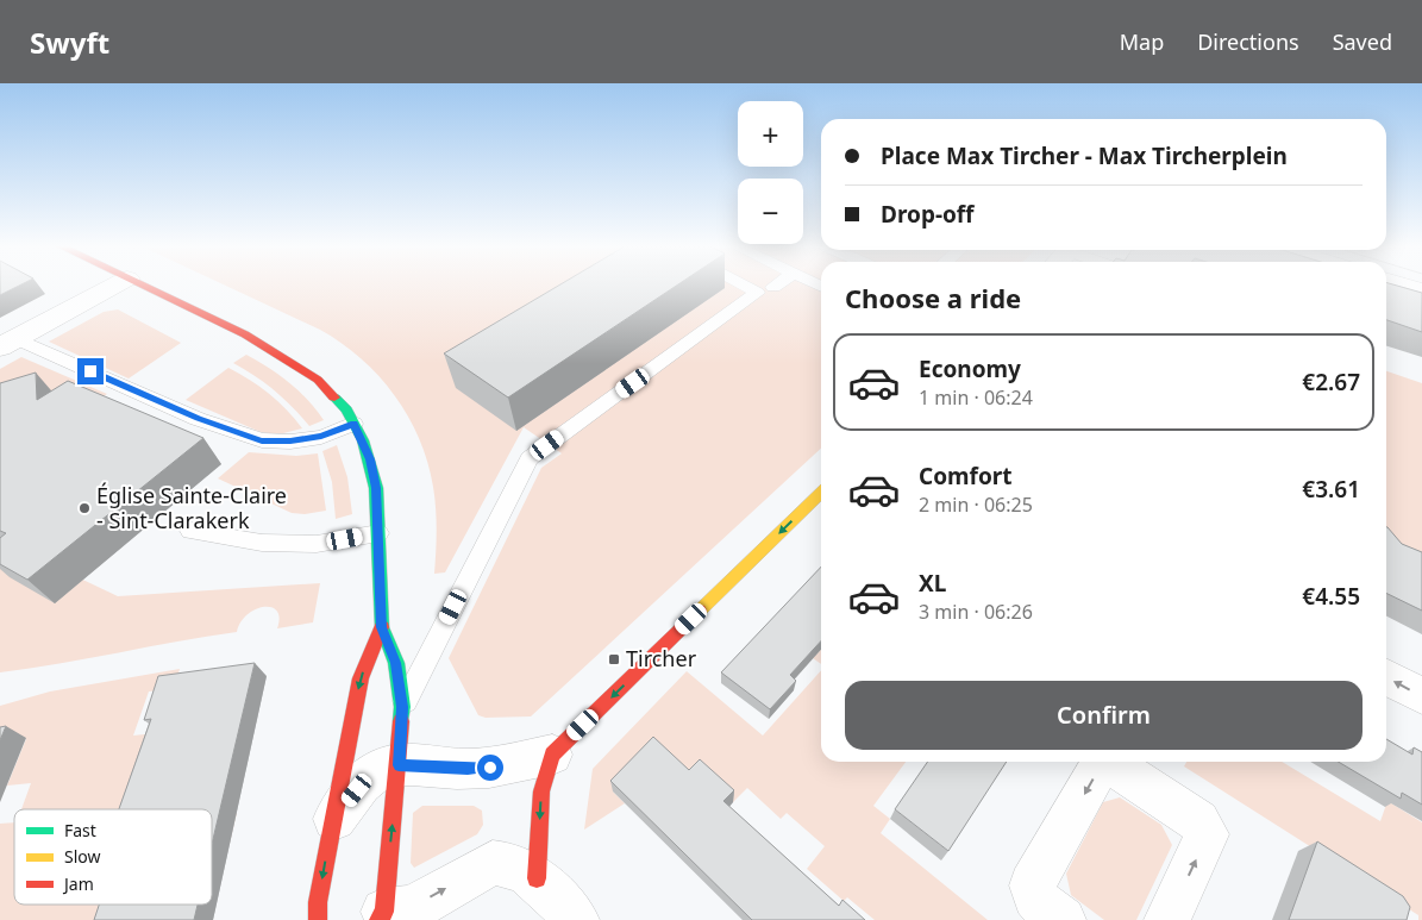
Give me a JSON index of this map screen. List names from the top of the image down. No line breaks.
{"places":{"other":["Église Sainte-Claire - Sint-Clarakerk"],"transit":["Tircher"]},"legend":["Fast","Slow","Jam"],"page":{"header":"Swyft","nav":["Map","Directions","Saved"],"map_buttons":["+","−"],"banner":["Place Max Tircher - Max Tircherplein","Drop-off"],"heading":"Choose a ride","list":[{"name":"Economy","note":"1 min · 06:24","value":"€2.67"},{"name":"Comfort","note":"2 min · 06:25","value":"€3.61"},{"name":"XL","note":"3 min · 06:26","value":"€4.55"}],"buttons":"Confirm"}}
